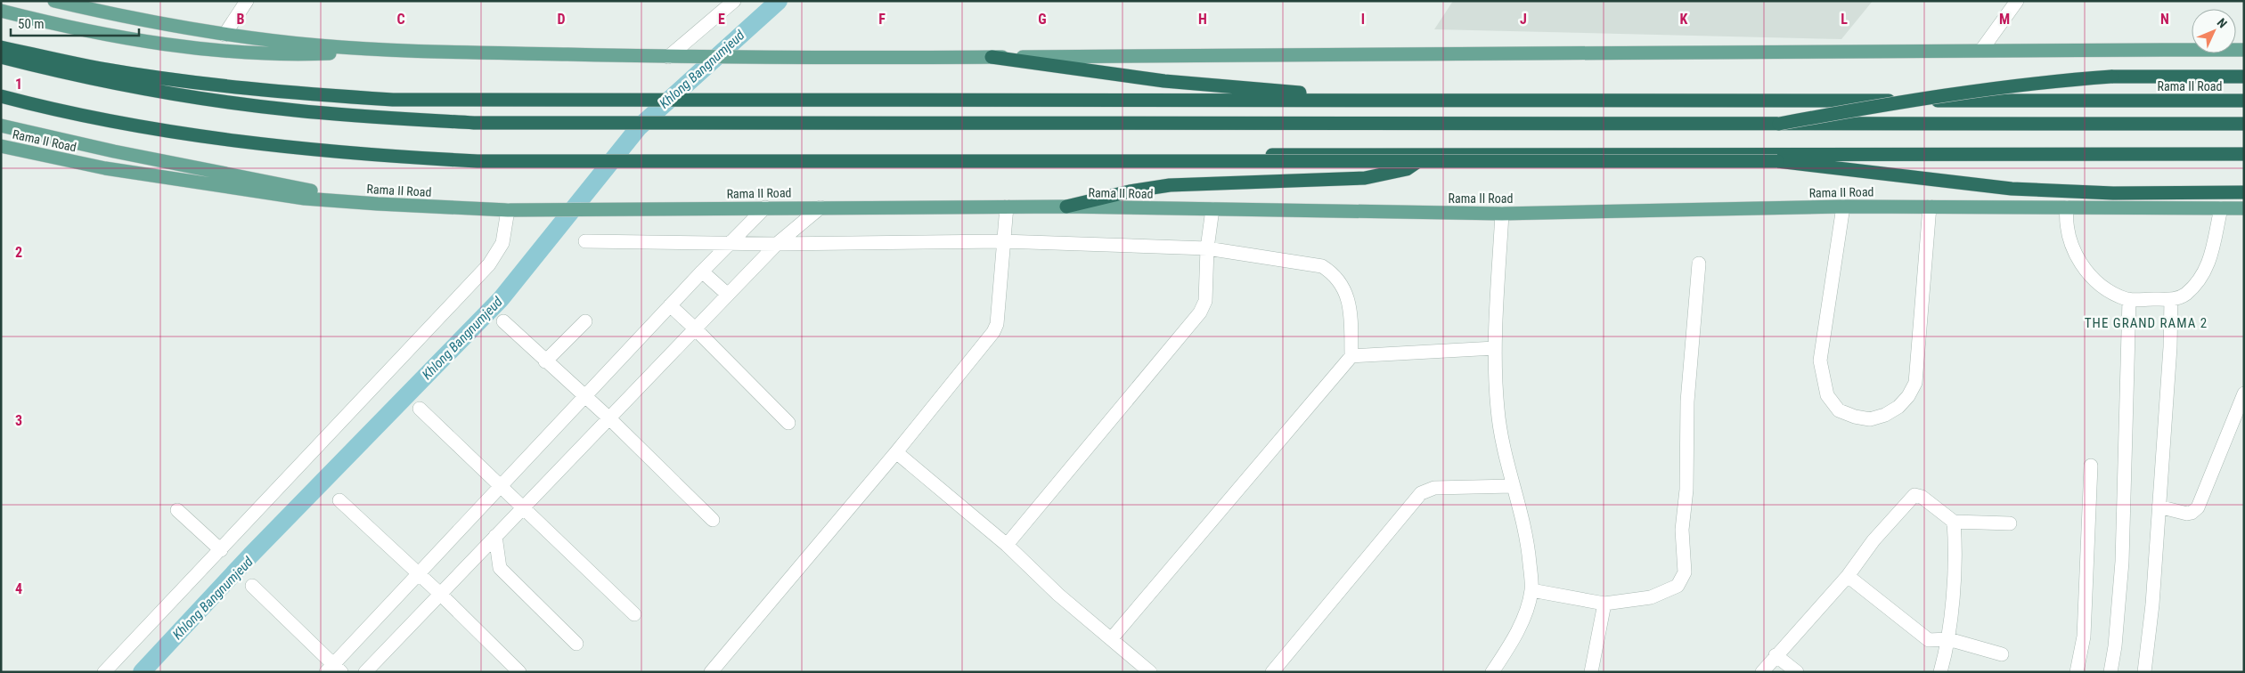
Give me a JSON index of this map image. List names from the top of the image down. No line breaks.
{"streets":{"highway":["Rama II Road"]},"districts":["THE GRAND RAMA 2"],"water":["Khlong Bangnumjeud"],"scale_bar":"50 m","north":"top right","grid":{"columns":["B","C","D","E","F","G","H","I","J","K","L","M","N"],"rows":["1","2","3","4"]}}
